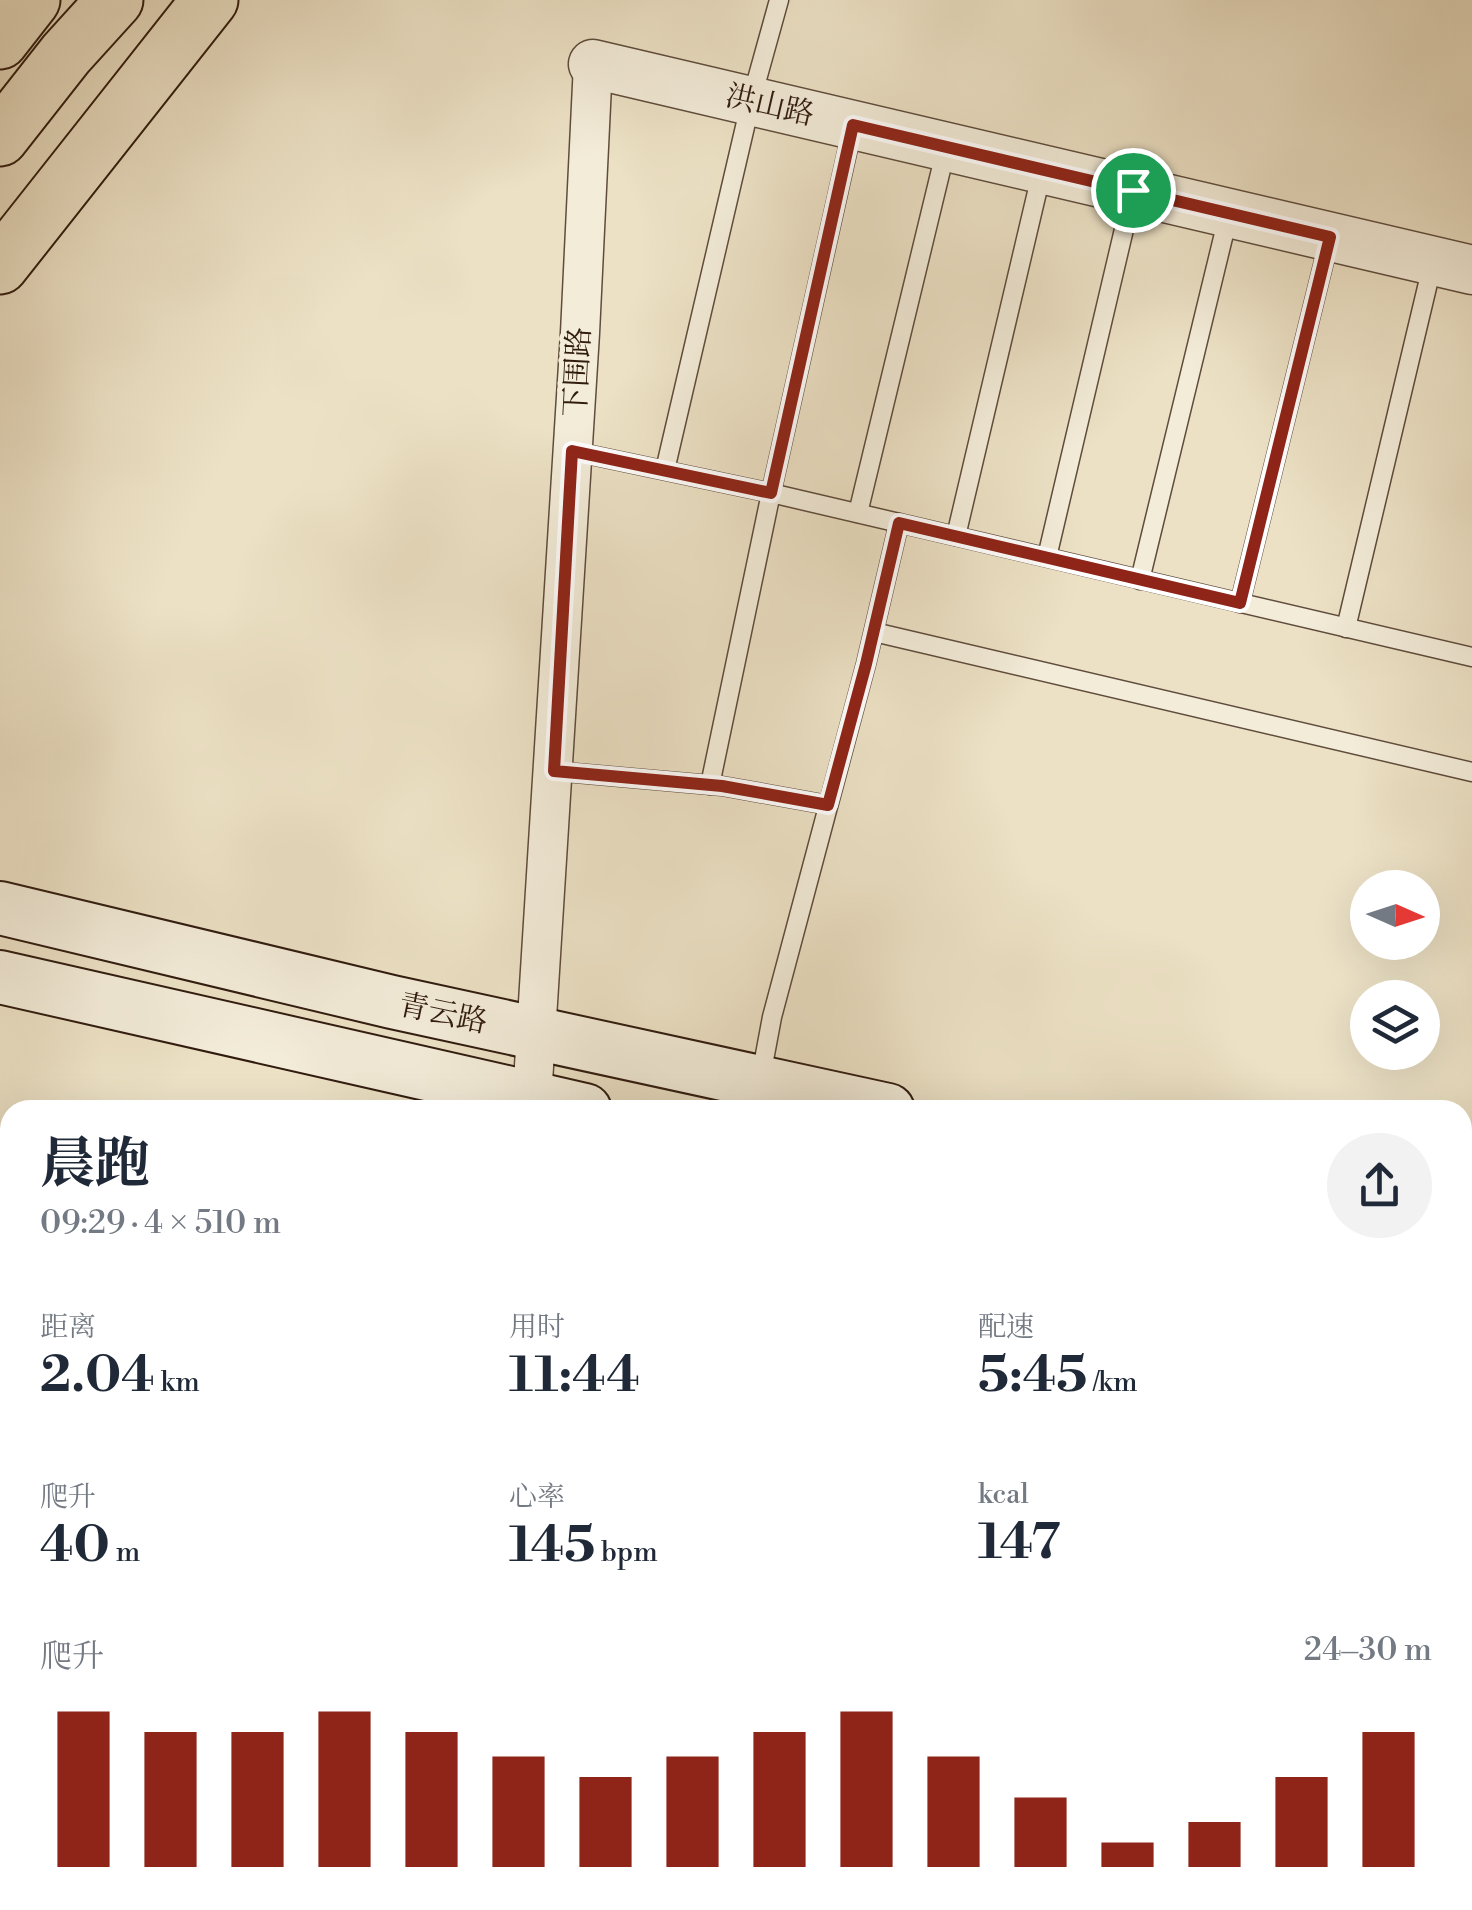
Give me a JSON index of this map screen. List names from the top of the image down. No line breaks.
{"streets":{"main road":["青云路"],"street":["洪山路","下围路"]},"crossings":[["洪山路","下围路"],["下围路","青云路"]],"north":"right","page":{"heading":["晨跑","09:29 · 4 × 510 m"],"stats":[["距离","2.04 km"],["用时","11:44"],["配速","5:45 /km"],["爬升","40 m"],["心率","145 bpm"],["kcal","147"]],"chart":["爬升","24–30 m"]}}
